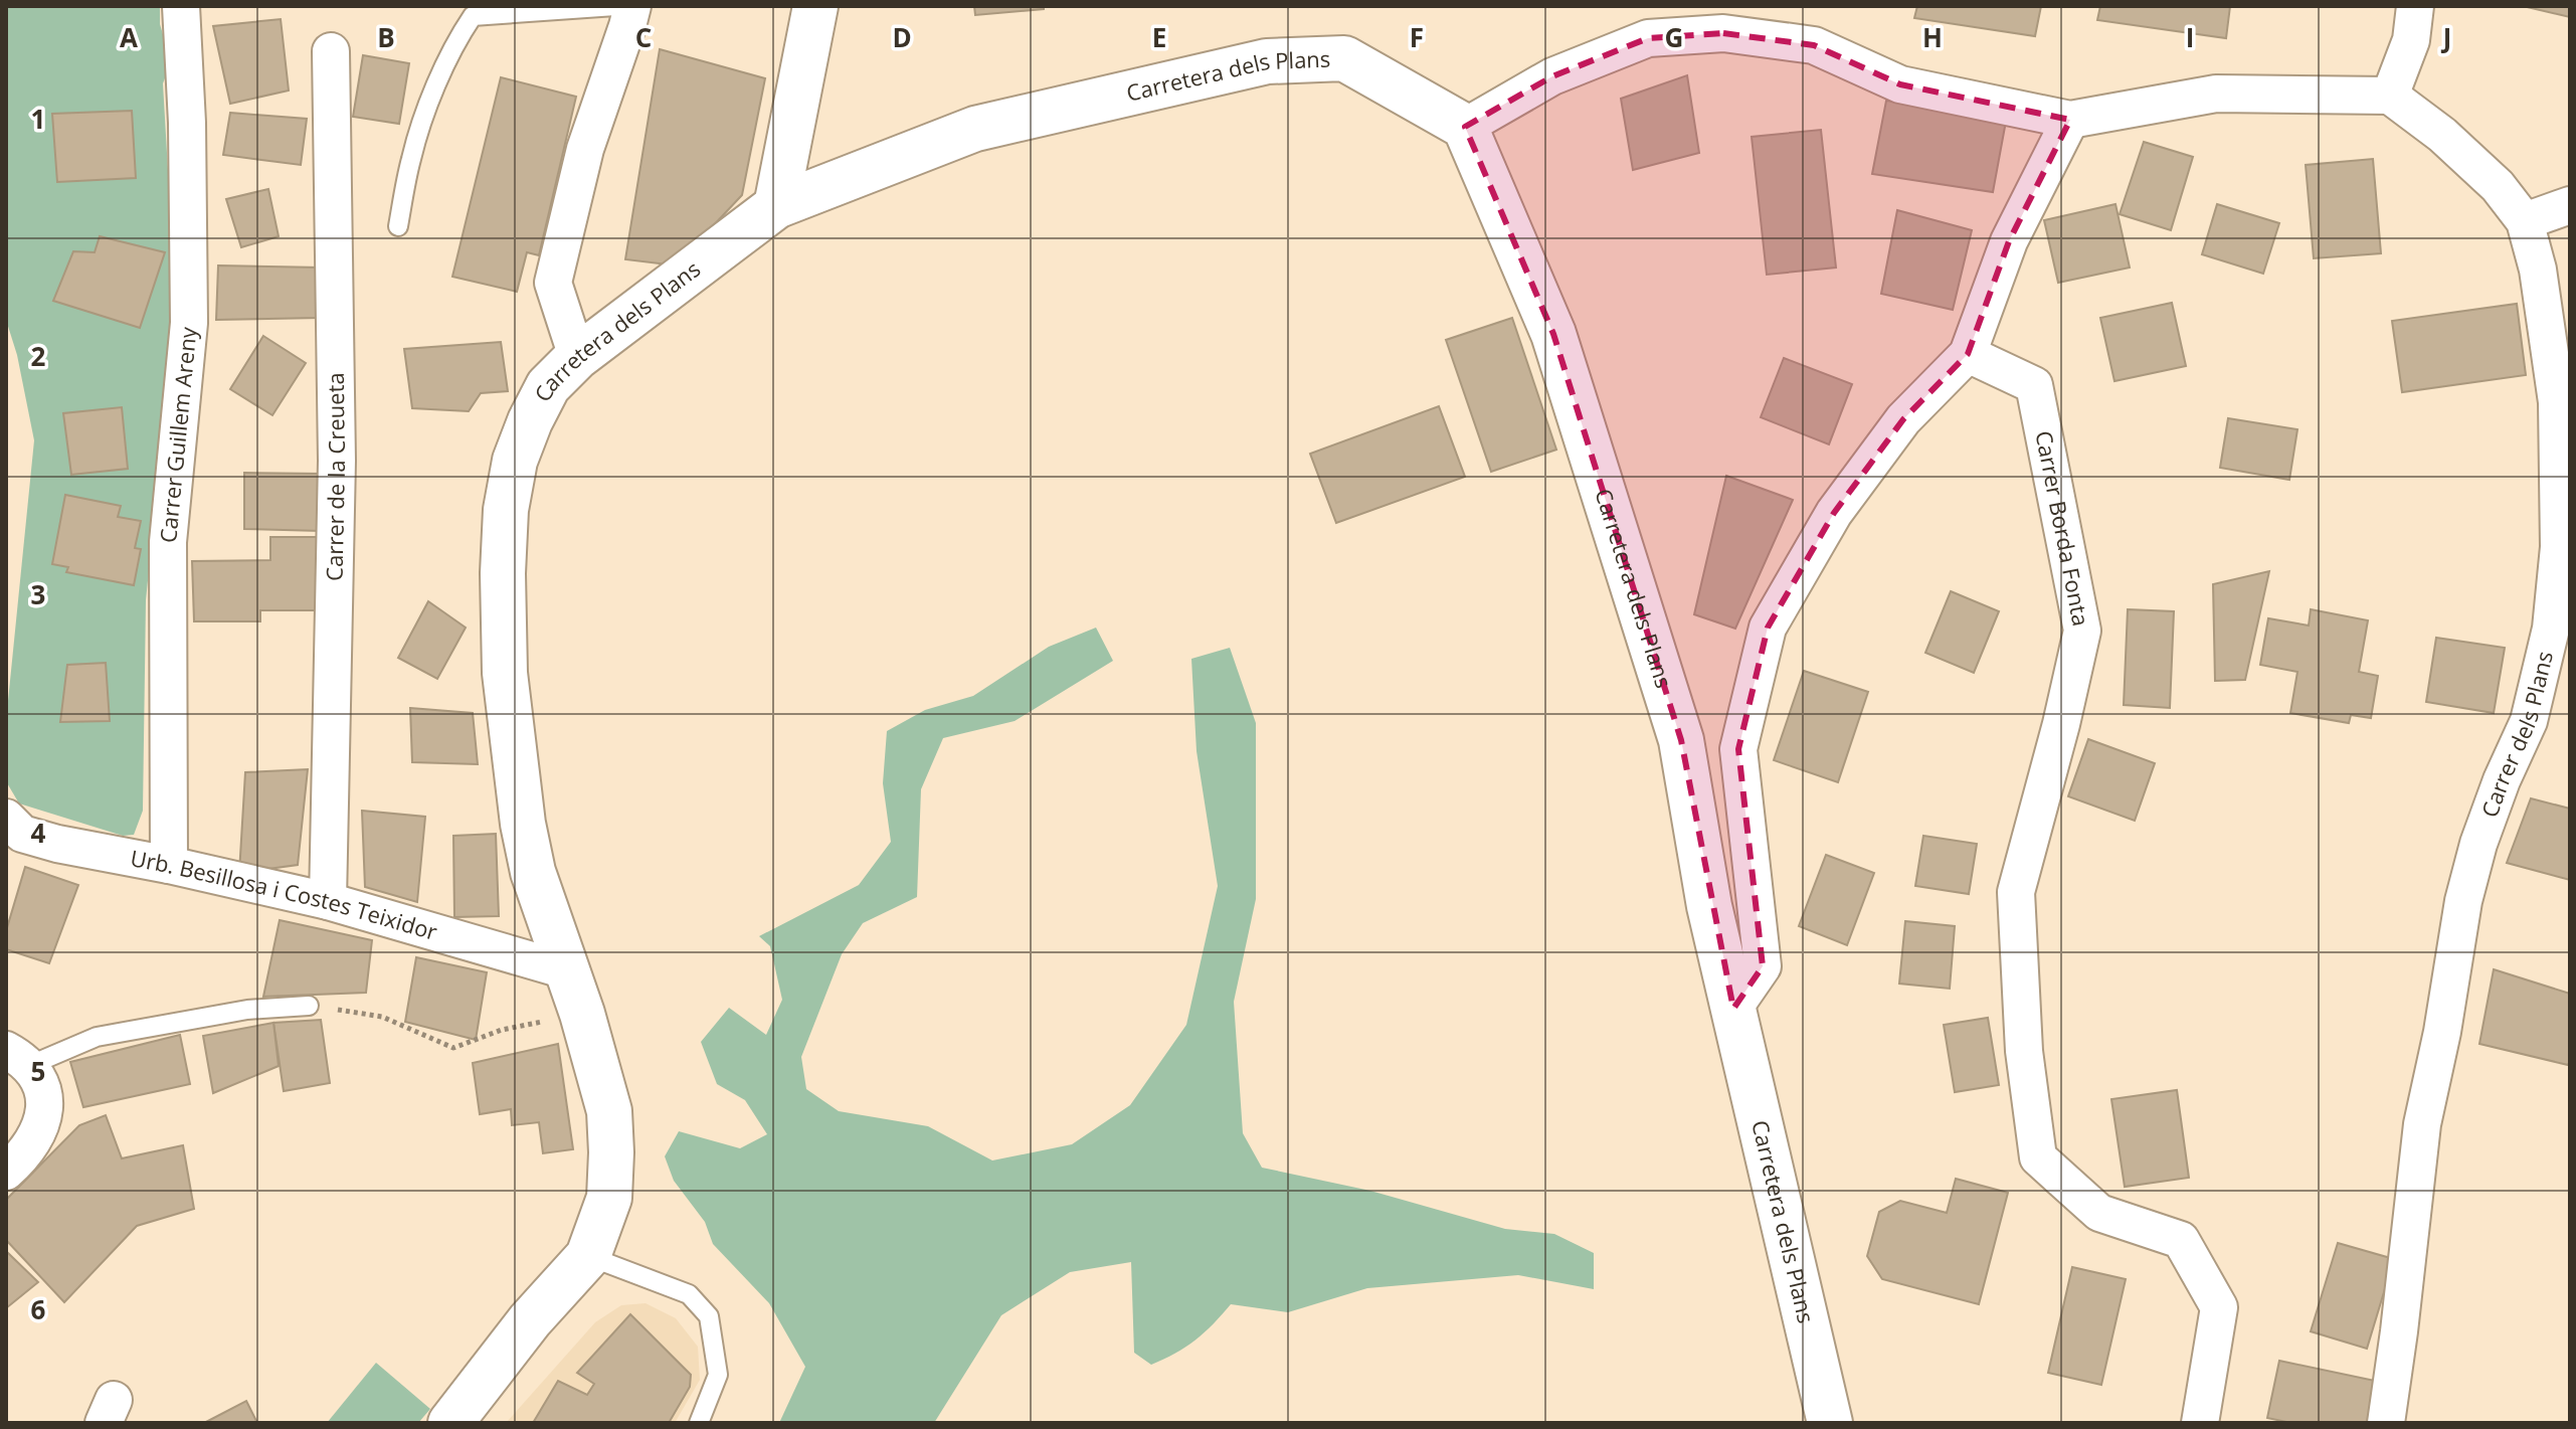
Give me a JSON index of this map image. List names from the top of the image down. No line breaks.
{"streets":{"main road":["Carretera dels Plans"],"street":["Carrer Guillem Areny","Carrer de la Creueta","Carrer Borda Fonta","Carrer dels Plans","Urb. Besillosa i Costes Teixidor"]},"crossings":[["Carretera dels Plans","Urb. Besillosa i Costes Teixidor"],["Carrer Guillem Areny","Urb. Besillosa i Costes Teixidor"],["Carrer de la Creueta","Urb. Besillosa i Costes Teixidor"]],"grid":{"columns":["A","B","C","D","E","F","G","H","I","J"],"rows":["1","2","3","4","5","6"]}}
